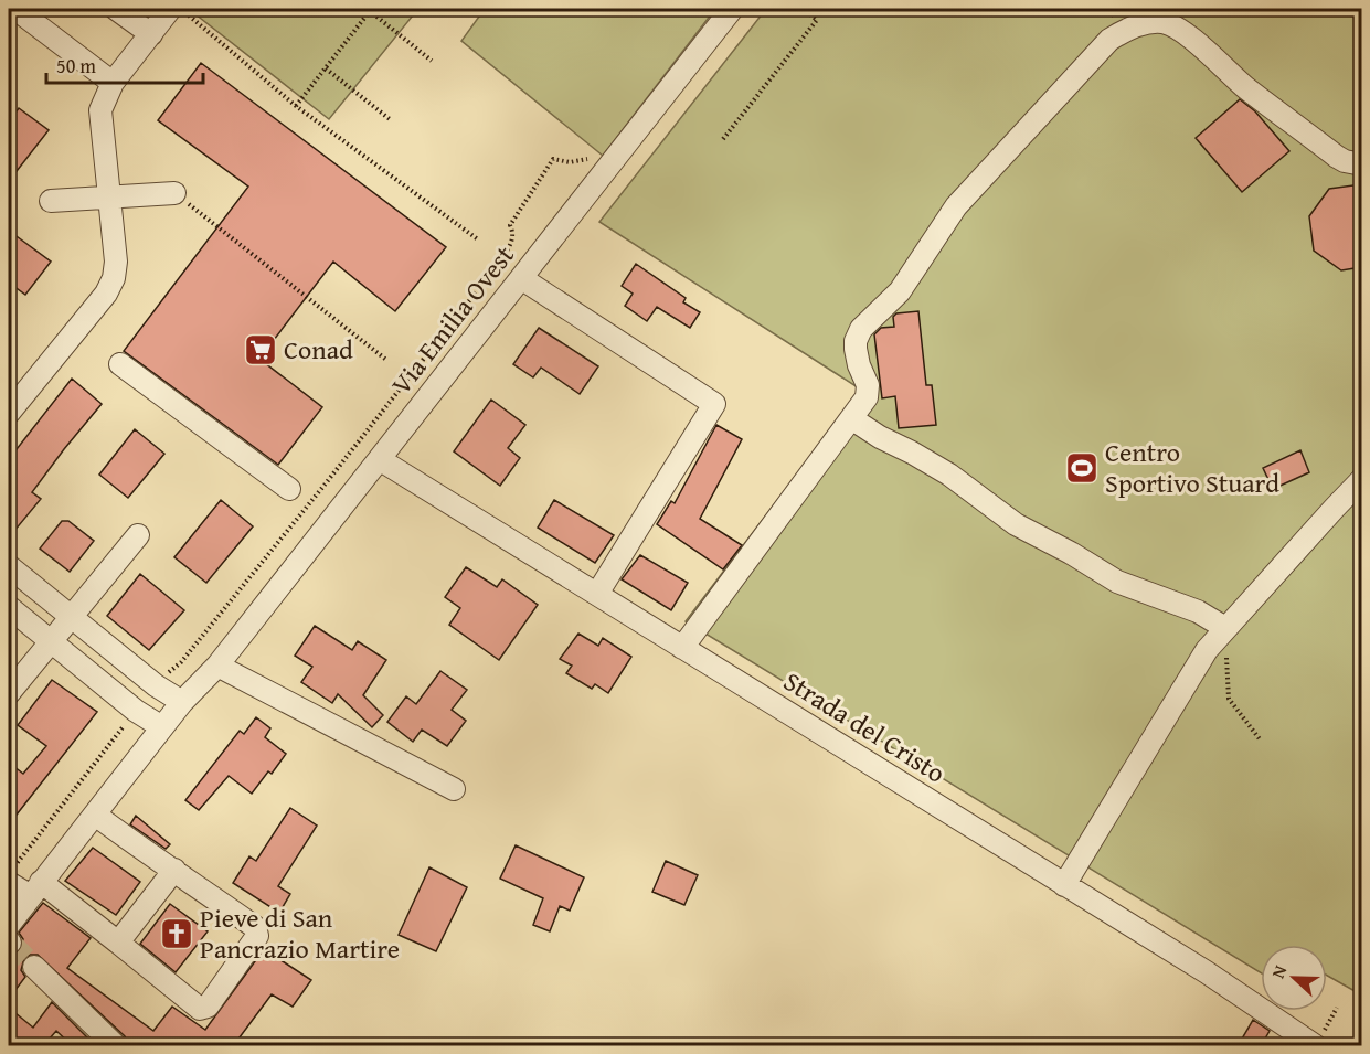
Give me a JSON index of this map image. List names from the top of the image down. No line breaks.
{"streets":{"street":["Via Emilia Ovest","Strada del Cristo"]},"crossings":[["Via Emilia Ovest","Strada del Cristo"]],"places":{"supermarket":["Conad"],"sports":["Centro Sportivo Stuard"],"church":["Pieve di San Pancrazio Martire"]},"scale_bar":"50 m","north":"left"}
